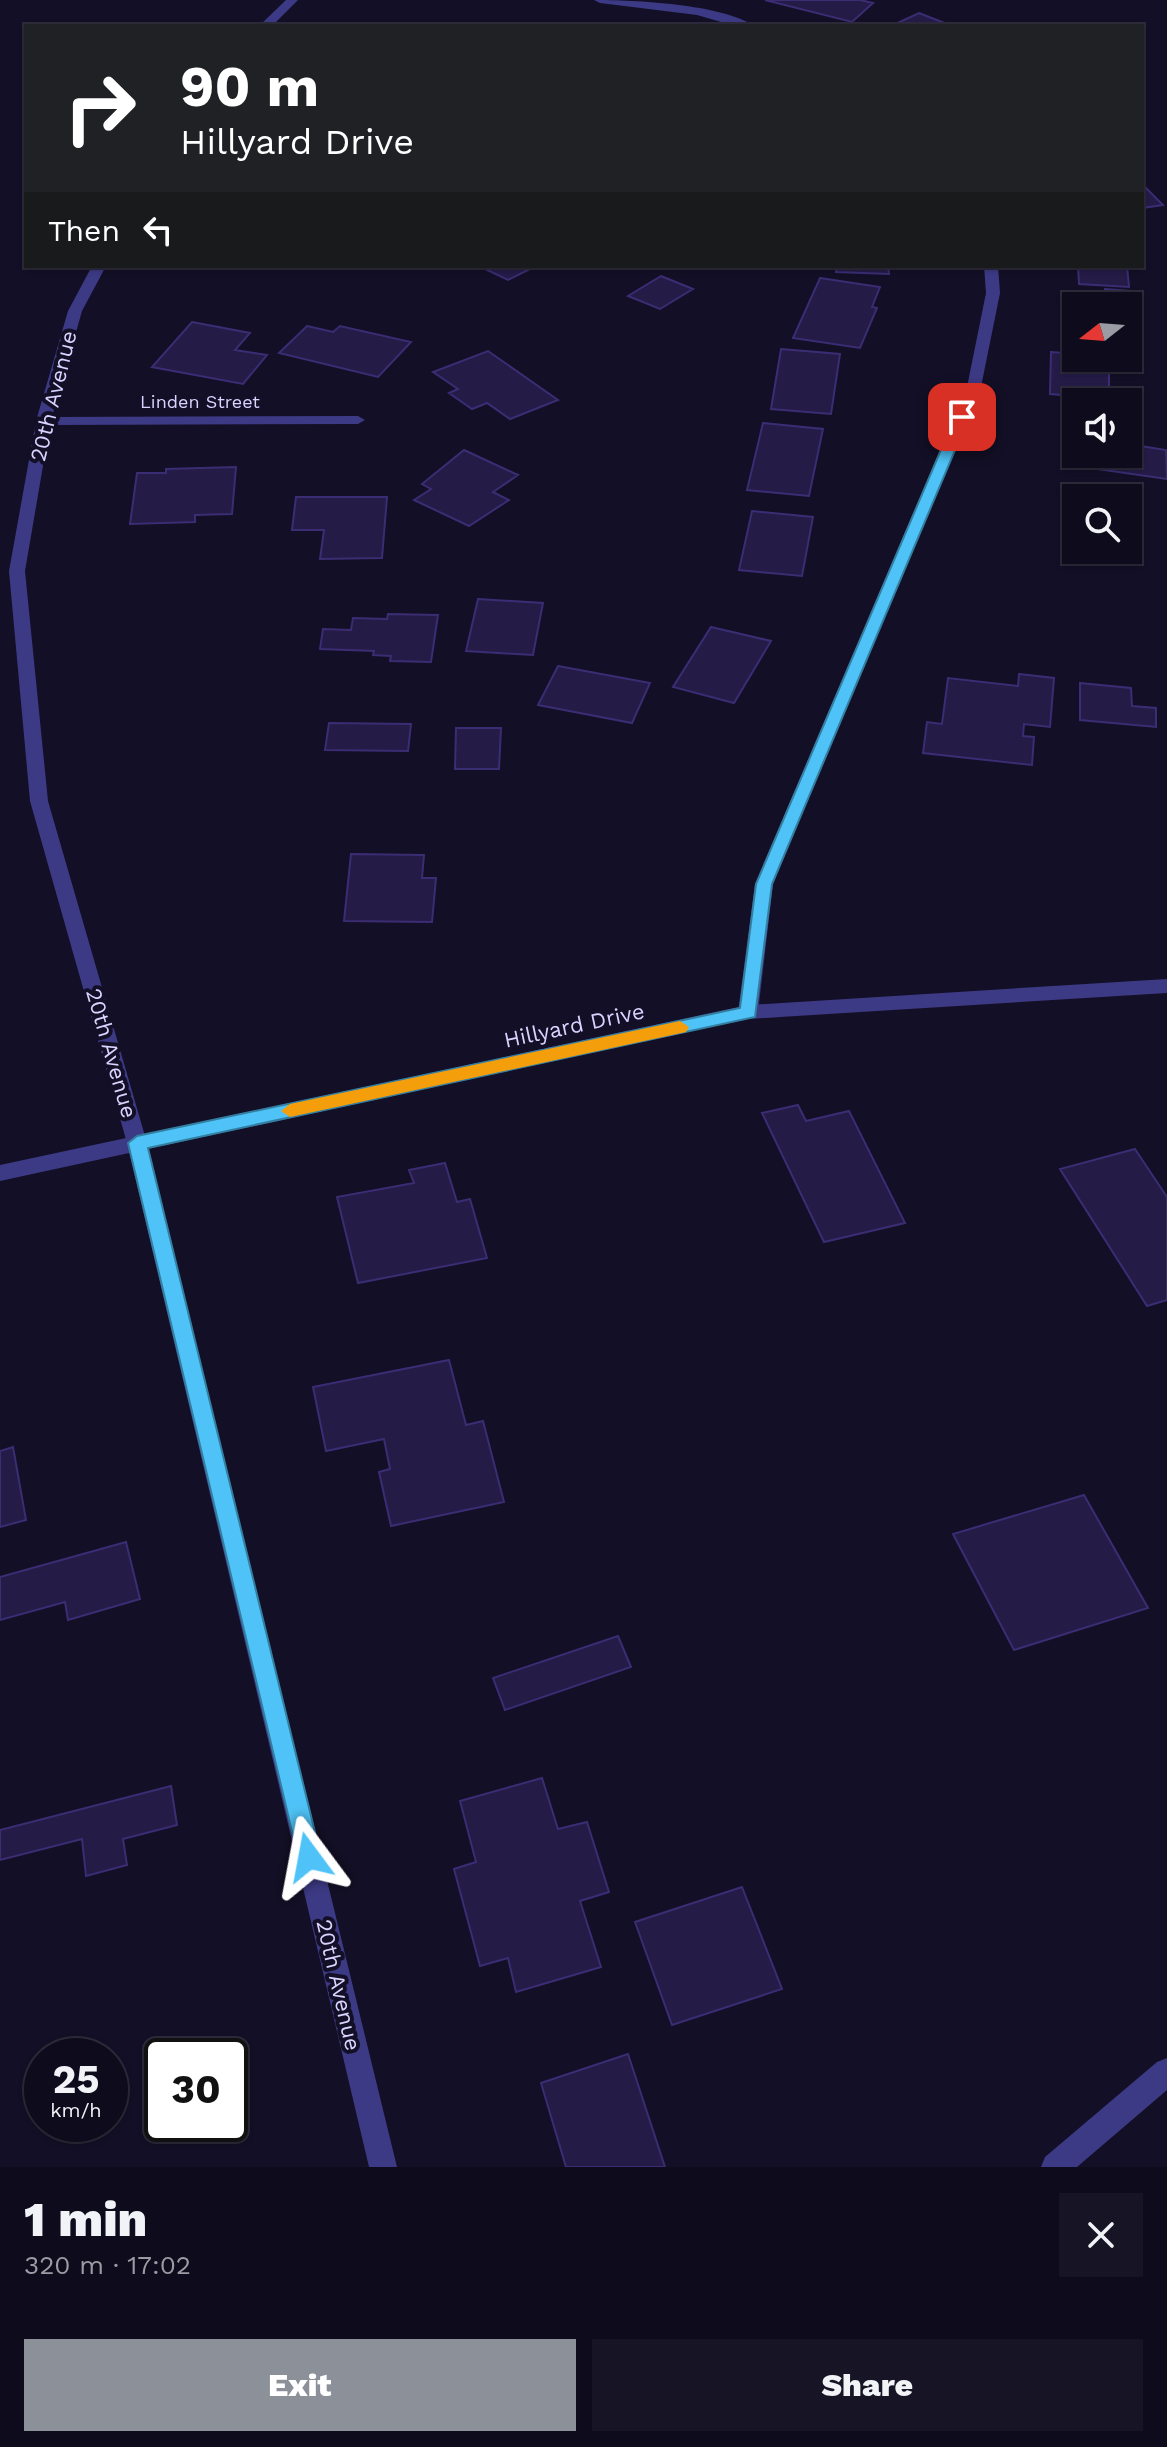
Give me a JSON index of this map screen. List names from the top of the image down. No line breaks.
{"streets":{"street":["20th Avenue","Linden Street","Hillyard Drive"]},"crossings":[["20th Avenue","Linden Street"],["20th Avenue","Hillyard Drive"]],"north":"left","page":{"turn":["90 m","Hillyard Drive"],"then":"Then","speed":"25 km/h","limit":"30","heading":["1 min","320 m · 17:02"],"buttons":["Exit","Share"]}}
